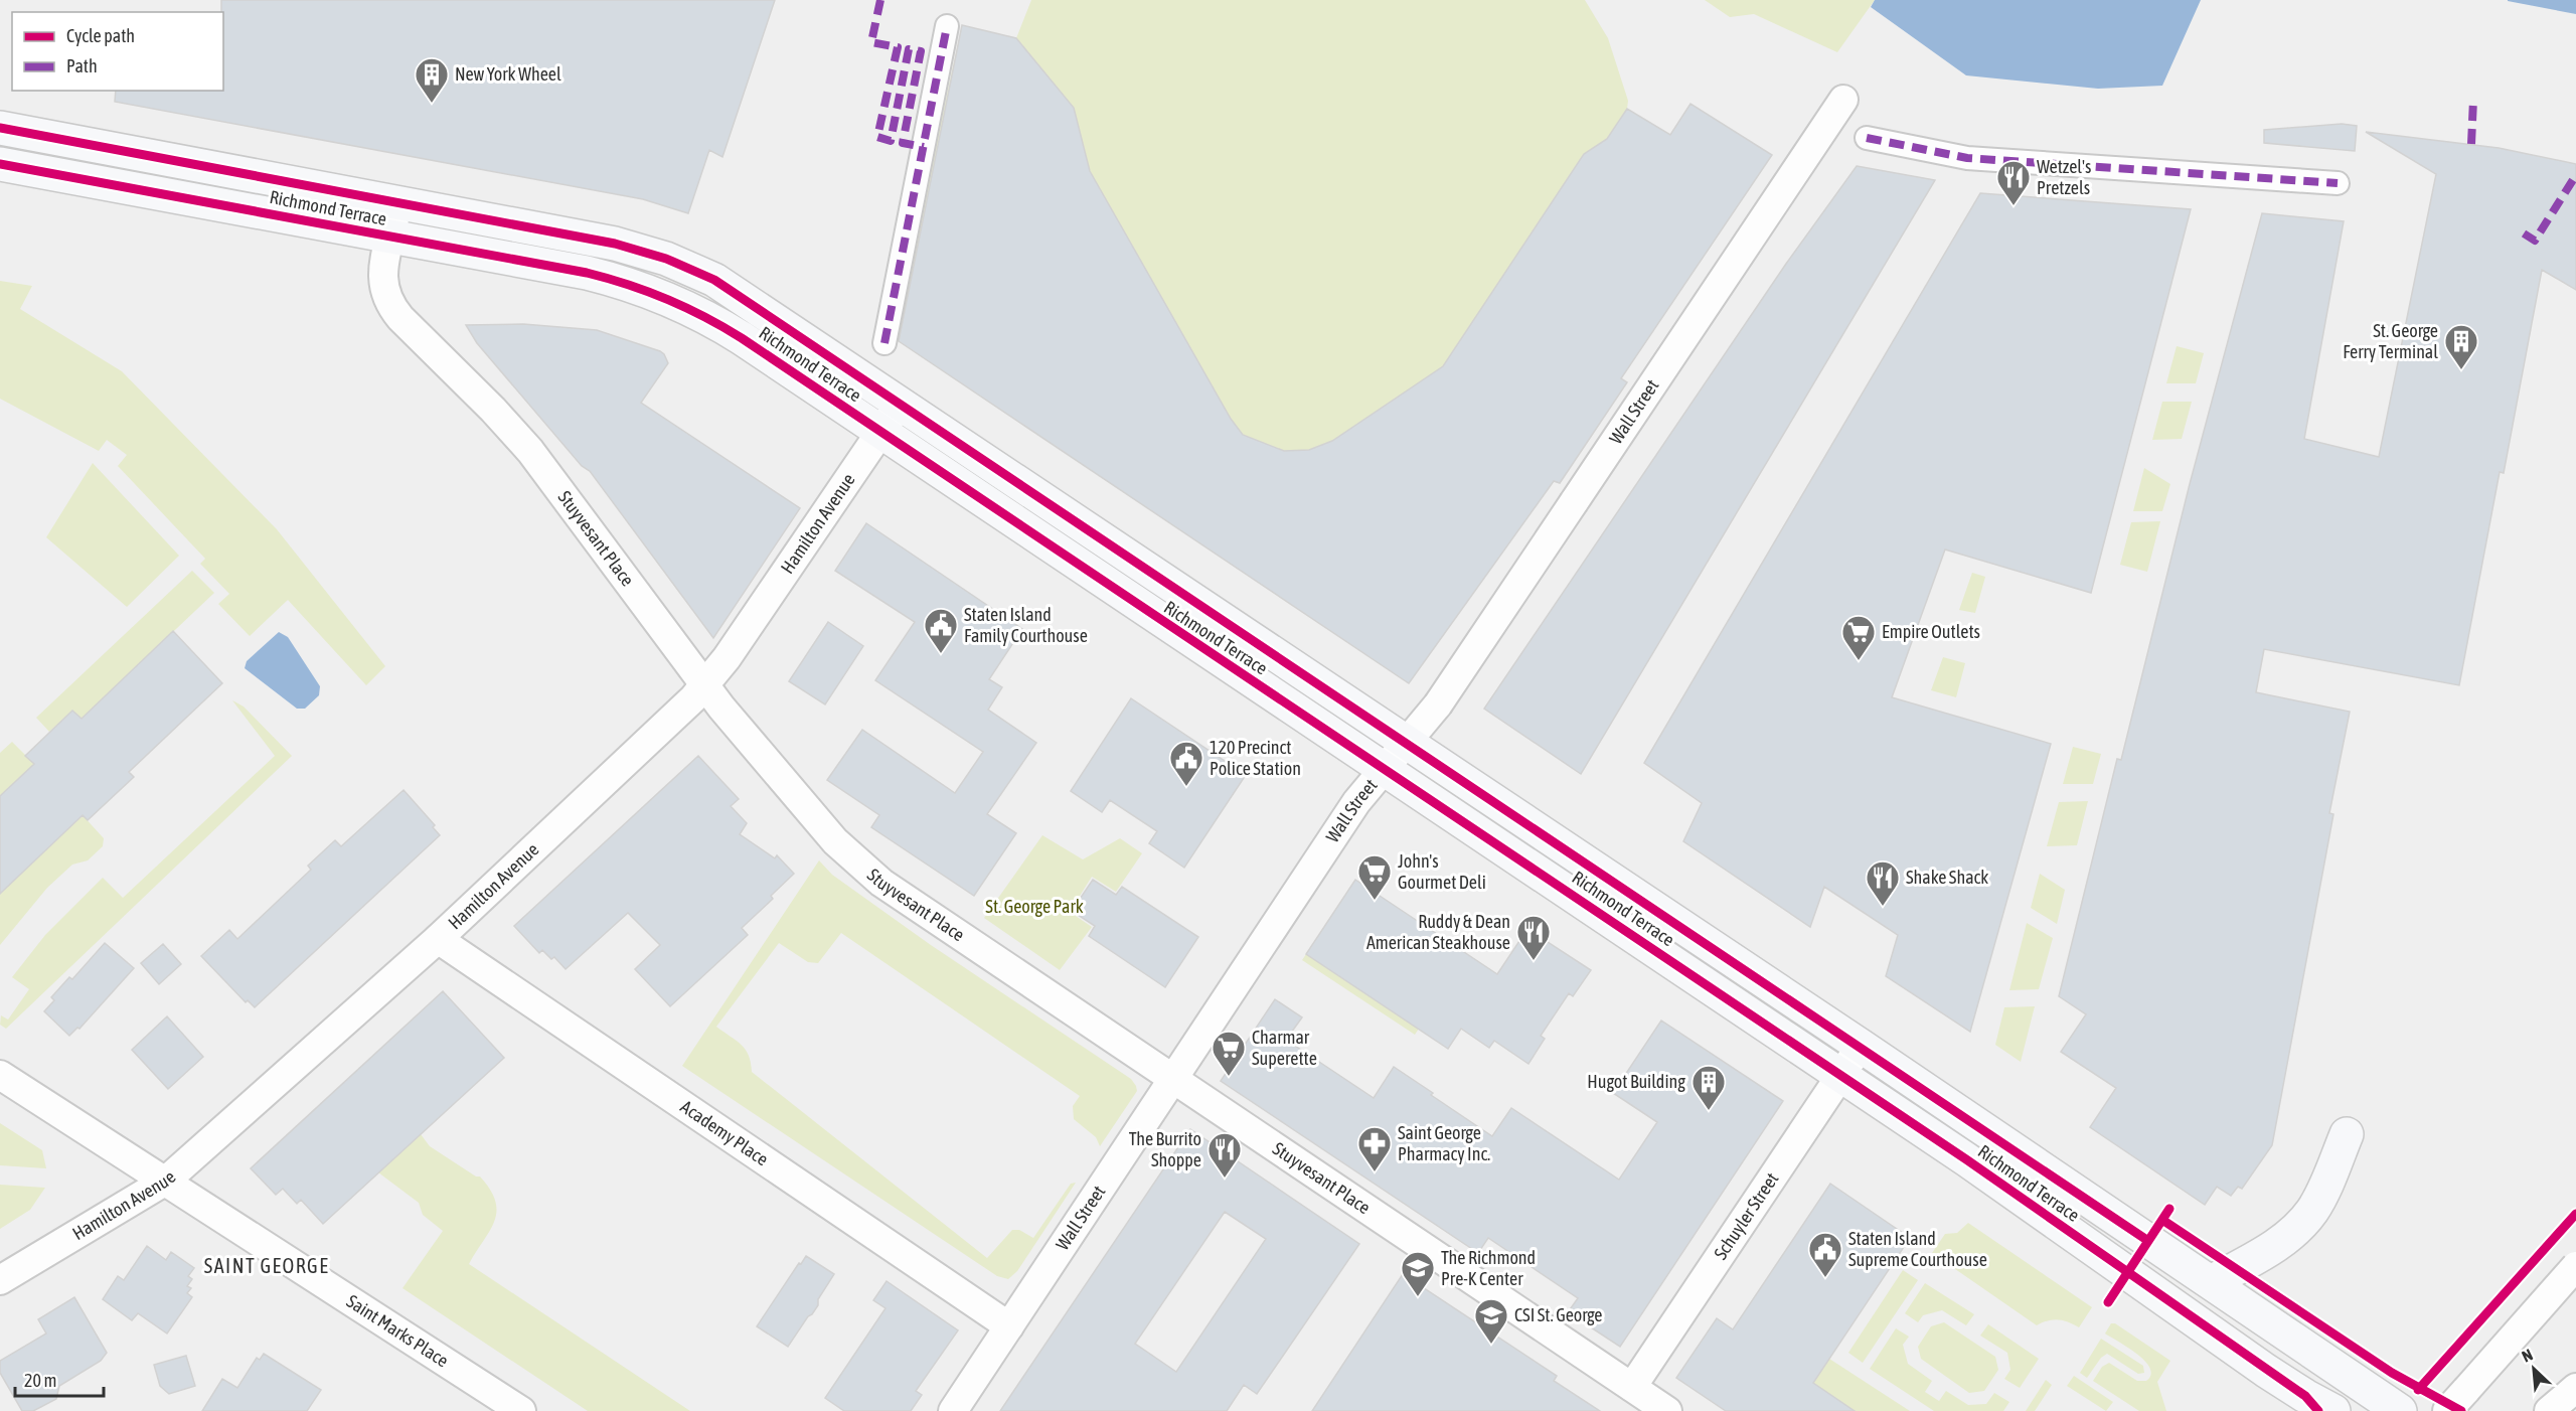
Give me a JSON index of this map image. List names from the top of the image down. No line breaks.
{"streets":{"main road":["Richmond Terrace"],"street":["Wall Street","Hamilton Avenue","Stuyvesant Place","Academy Place","Schuyler Street","Saint Marks Place"]},"crossings":[["Richmond Terrace","Wall Street"],["Richmond Terrace","Hamilton Avenue"],["Richmond Terrace","Stuyvesant Place"],["Richmond Terrace","Schuyler Street"],["Wall Street","Stuyvesant Place"],["Wall Street","Academy Place"],["Hamilton Avenue","Stuyvesant Place"],["Hamilton Avenue","Academy Place"],["Hamilton Avenue","Saint Marks Place"],["Stuyvesant Place","Schuyler Street"]],"districts":["SAINT GEORGE"],"parks":["St. George Park"],"places":{"building":["New York Wheel","St. George Ferry Terminal","Hugot Building"],"restaurant":["Wetzel's Pretzels","Shake Shack","Ruddy & Dean American Steakhouse","The Burrito Shoppe"],"public building":["Staten Island Family Courthouse","120 Precinct Police Station","Staten Island Supreme Courthouse"],"supermarket":["Empire Outlets","John's Gourmet Deli","Charmar Superette"],"pharmacy":["Saint George Pharmacy Inc."],"school or university":["The Richmond Pre-K Center","CSI St. George"]},"legend":["Cycle path","Path"],"scale_bar":"20 m","north":"top left"}
